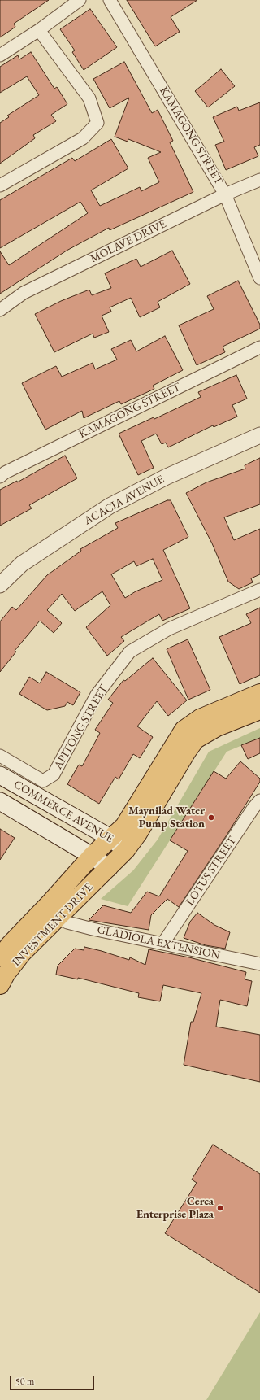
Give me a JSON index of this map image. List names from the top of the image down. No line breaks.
{"streets":{"main road":["COMMERCE AVENUE","INVESTMENT DRIVE"],"street":["KAMAGONG STREET","MOLAVE DRIVE","ACACIA AVENUE","APITONG STREET","LOTUS STREET","GLADIOLA EXTENSION"]},"crossings":[["KAMAGONG STREET","MOLAVE DRIVE"],["COMMERCE AVENUE","INVESTMENT DRIVE"],["LOTUS STREET","GLADIOLA EXTENSION"],["INVESTMENT DRIVE","GLADIOLA EXTENSION"]],"places":["Maynilad Water Pump Station","Cerca Enterprise Plaza"],"scale_bar":"50 m"}
